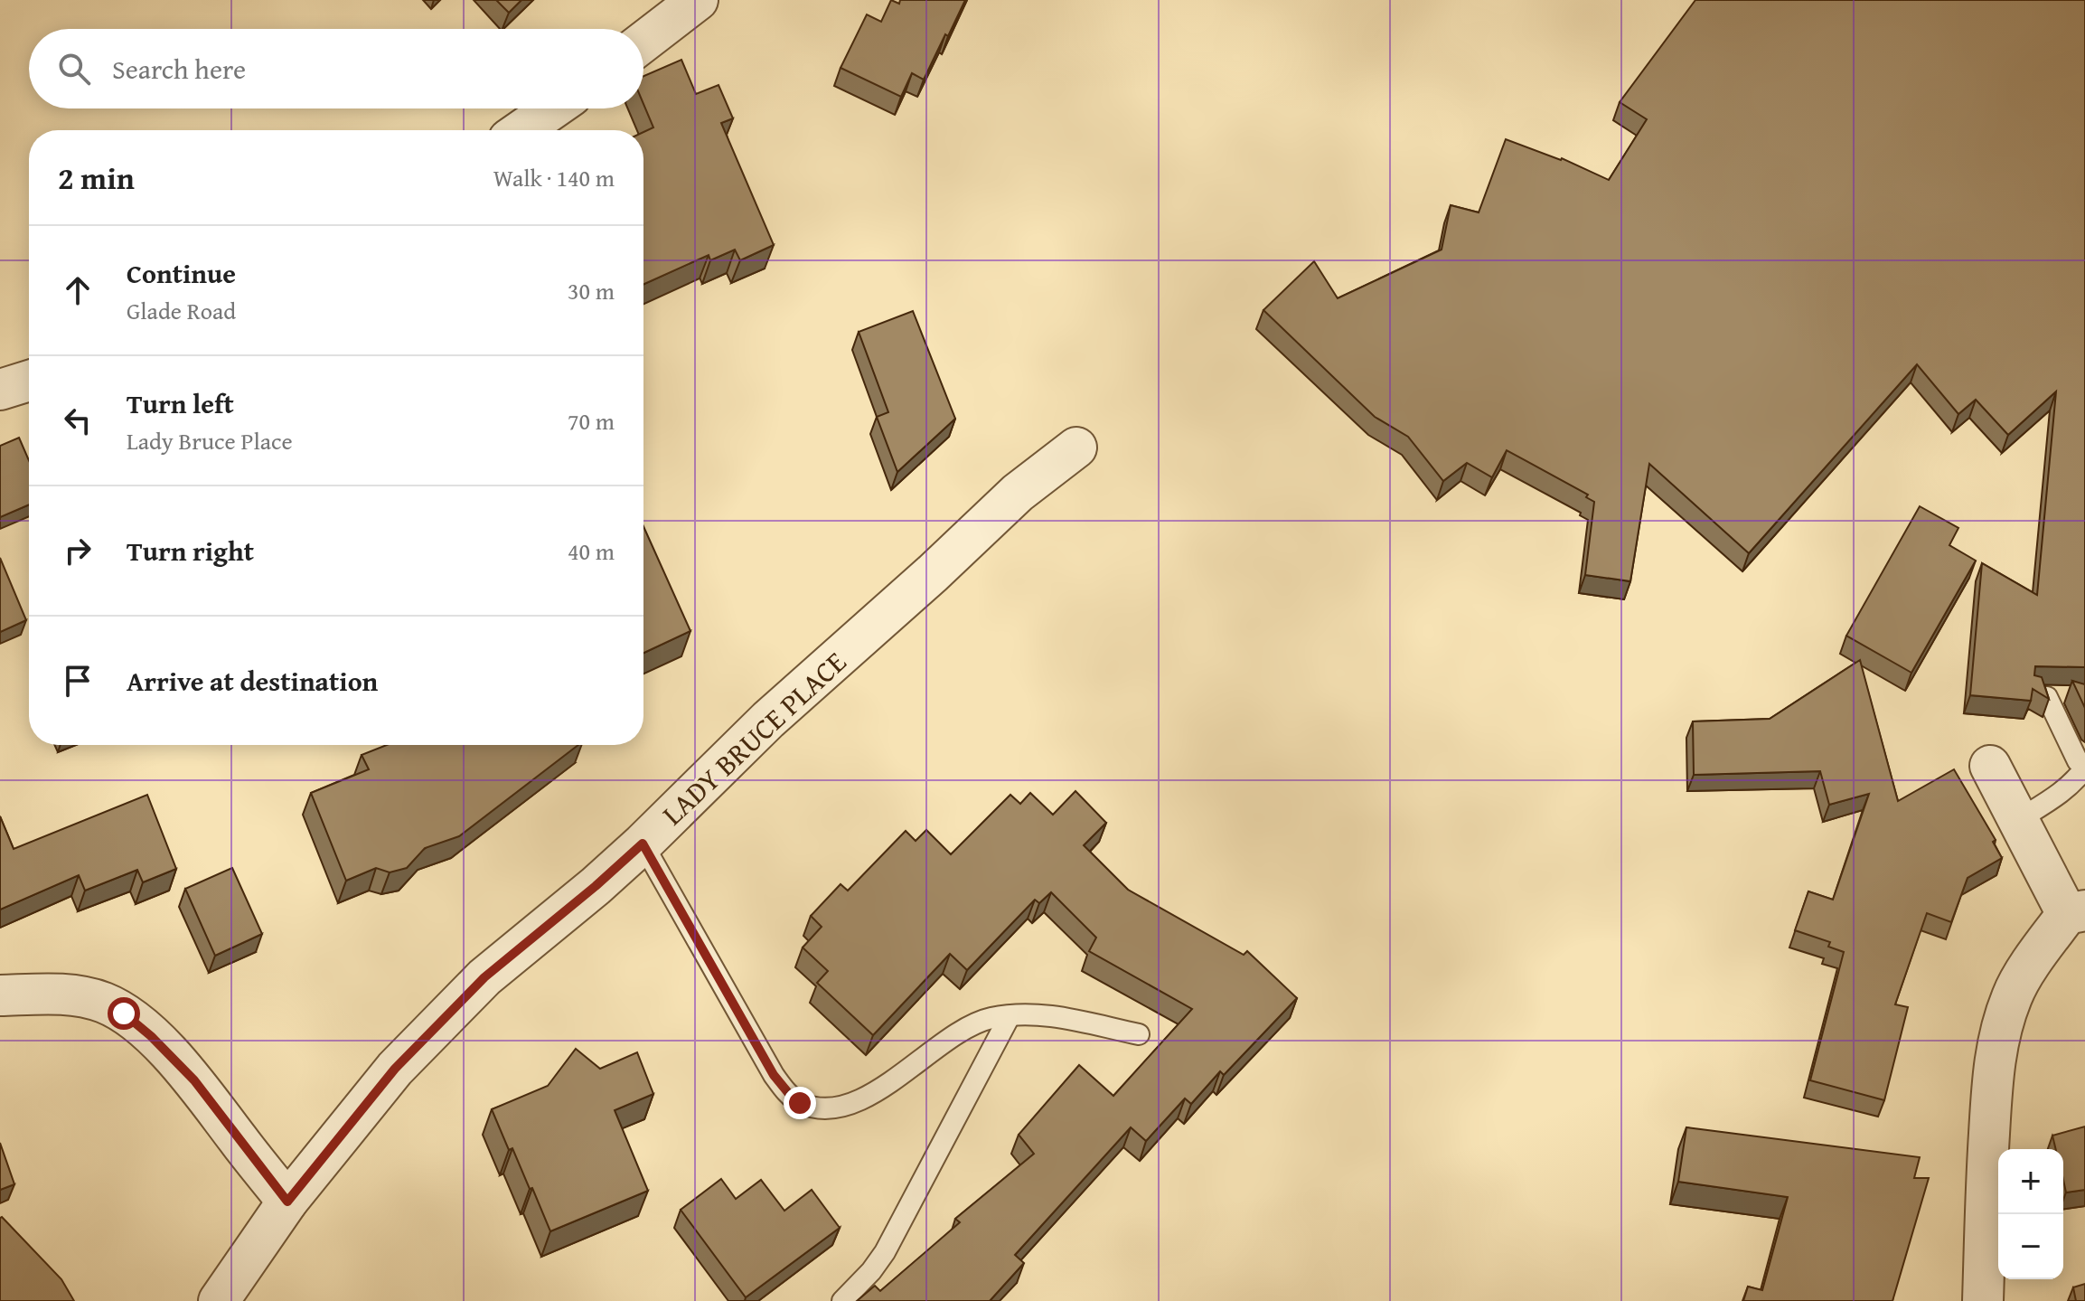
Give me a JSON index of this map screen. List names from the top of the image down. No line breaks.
{"streets":{"street":["LADY BRUCE PLACE"]},"page":{"search":"Search here","heading":["2 min","Walk · 140 m"],"list":[["Continue","Glade Road","30 m"],["Turn left","Lady Bruce Place","70 m"],["Turn right","40 m"],"Arrive at destination"],"map_buttons":["+","−"]}}
